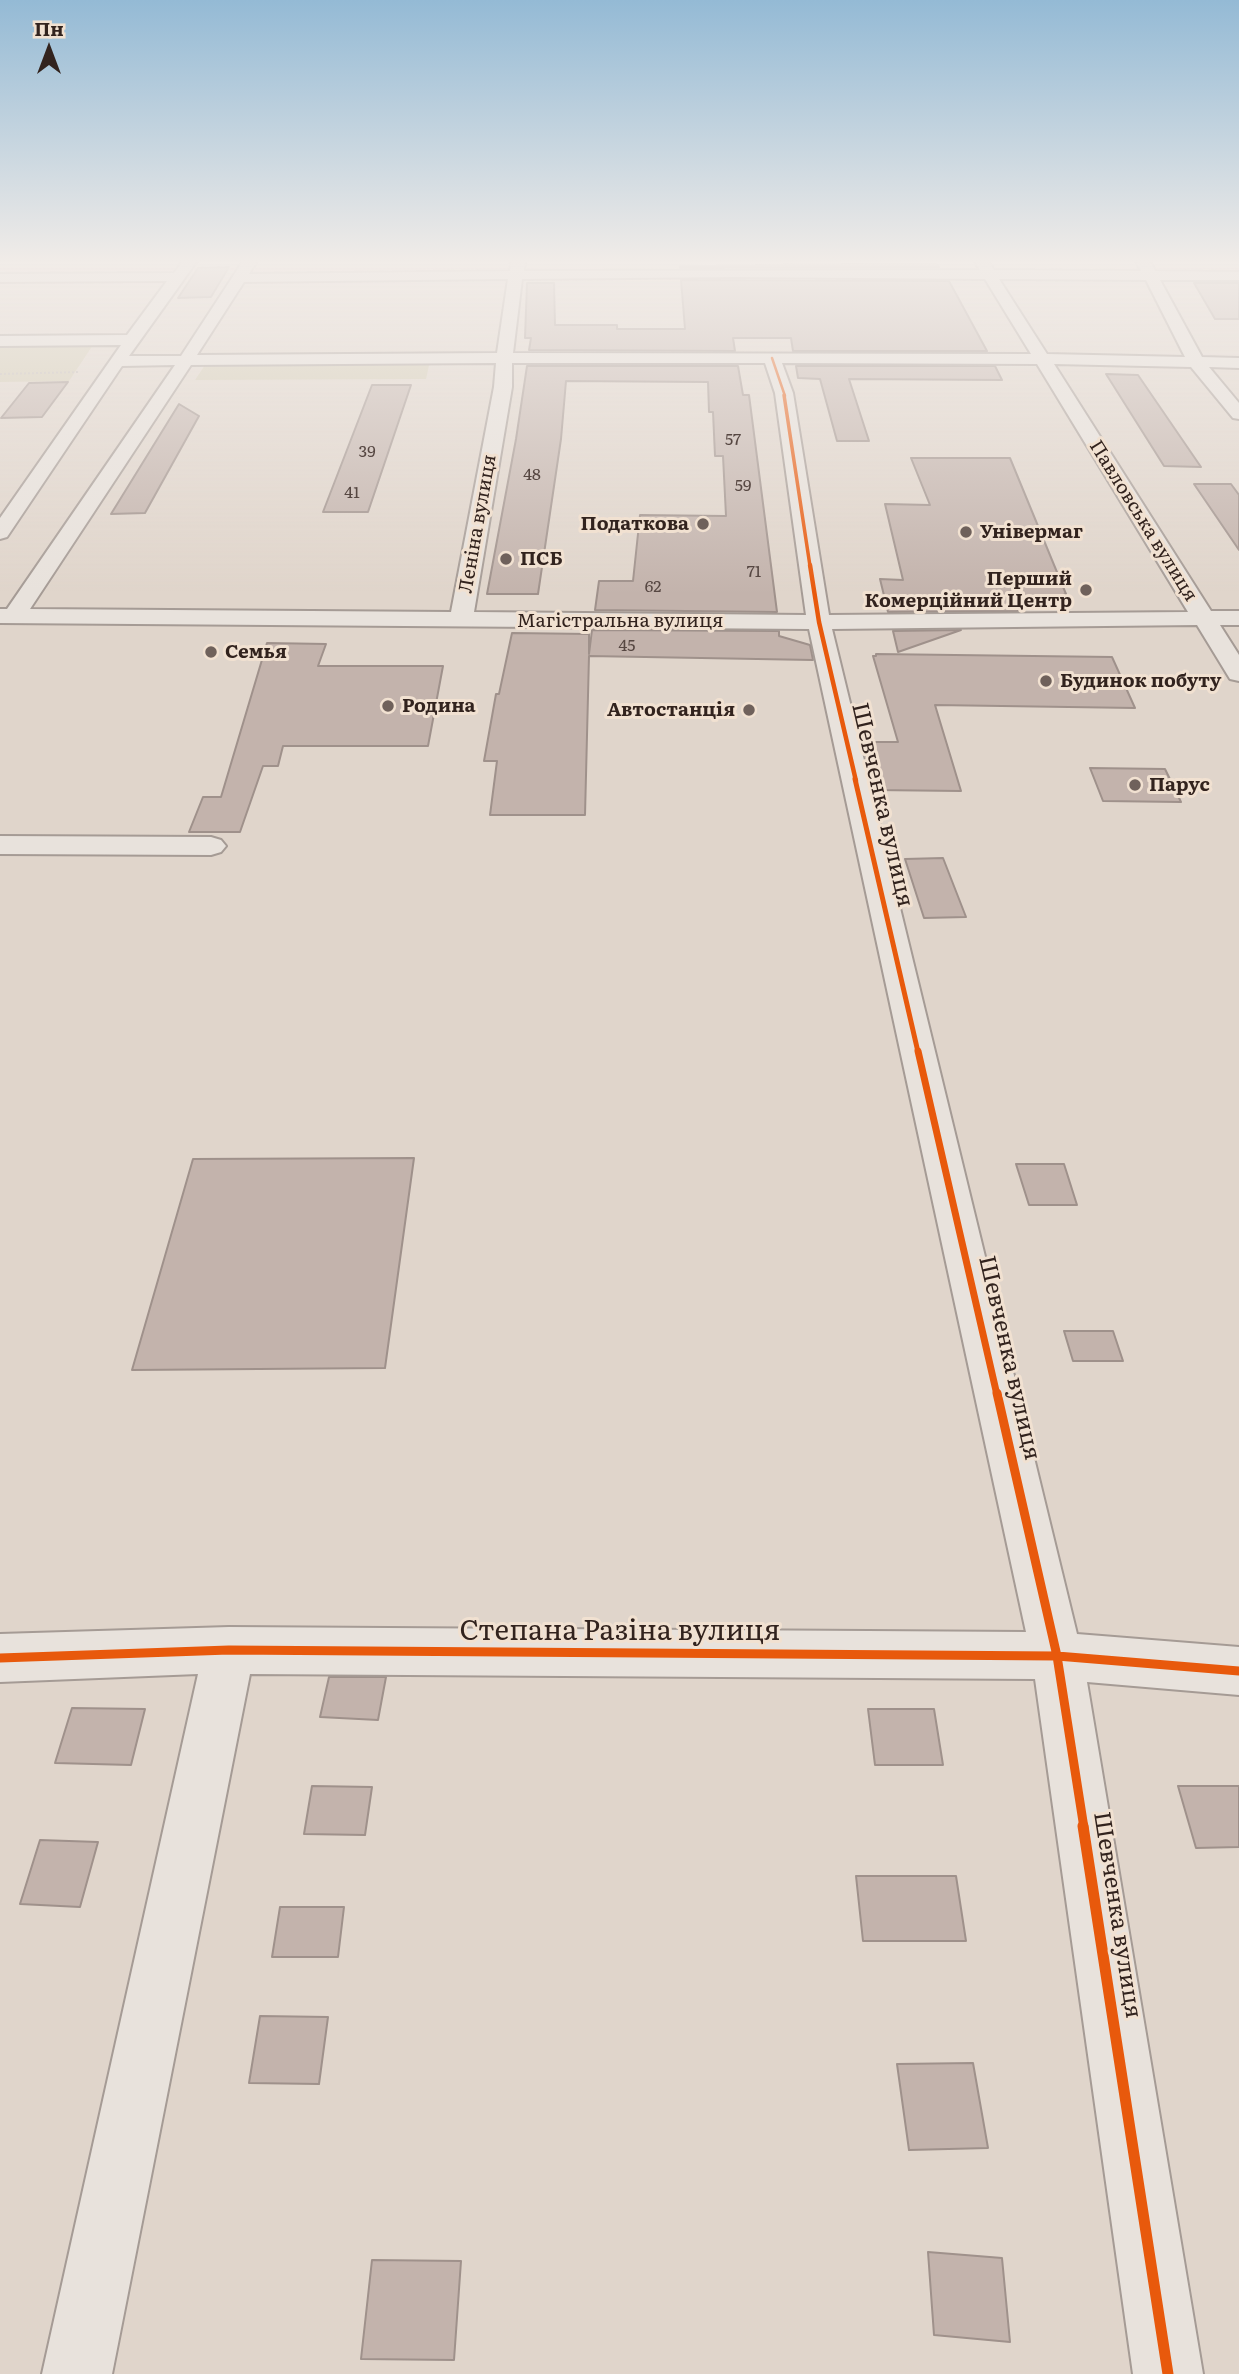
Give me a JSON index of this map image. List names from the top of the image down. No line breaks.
{"streets":{"street":["Павловська вулиця","Леніна вулиця","Магістральна вулиця","Шевченка вулиця","Степана Разіна вулиця"]},"crossings":[["Павловська вулиця","Магістральна вулиця"],["Леніна вулиця","Магістральна вулиця"],["Магістральна вулиця","Шевченка вулиця"],["Шевченка вулиця","Степана Разіна вулиця"]],"places":["Податкова","Універмаг","ПСБ","Перший Комерційний Центр","Семья","Будинок побуту","Родина","Автостанція","Парус"],"house_numbers":["57","39","48","59","41","71","62","45"],"north":"top"}
